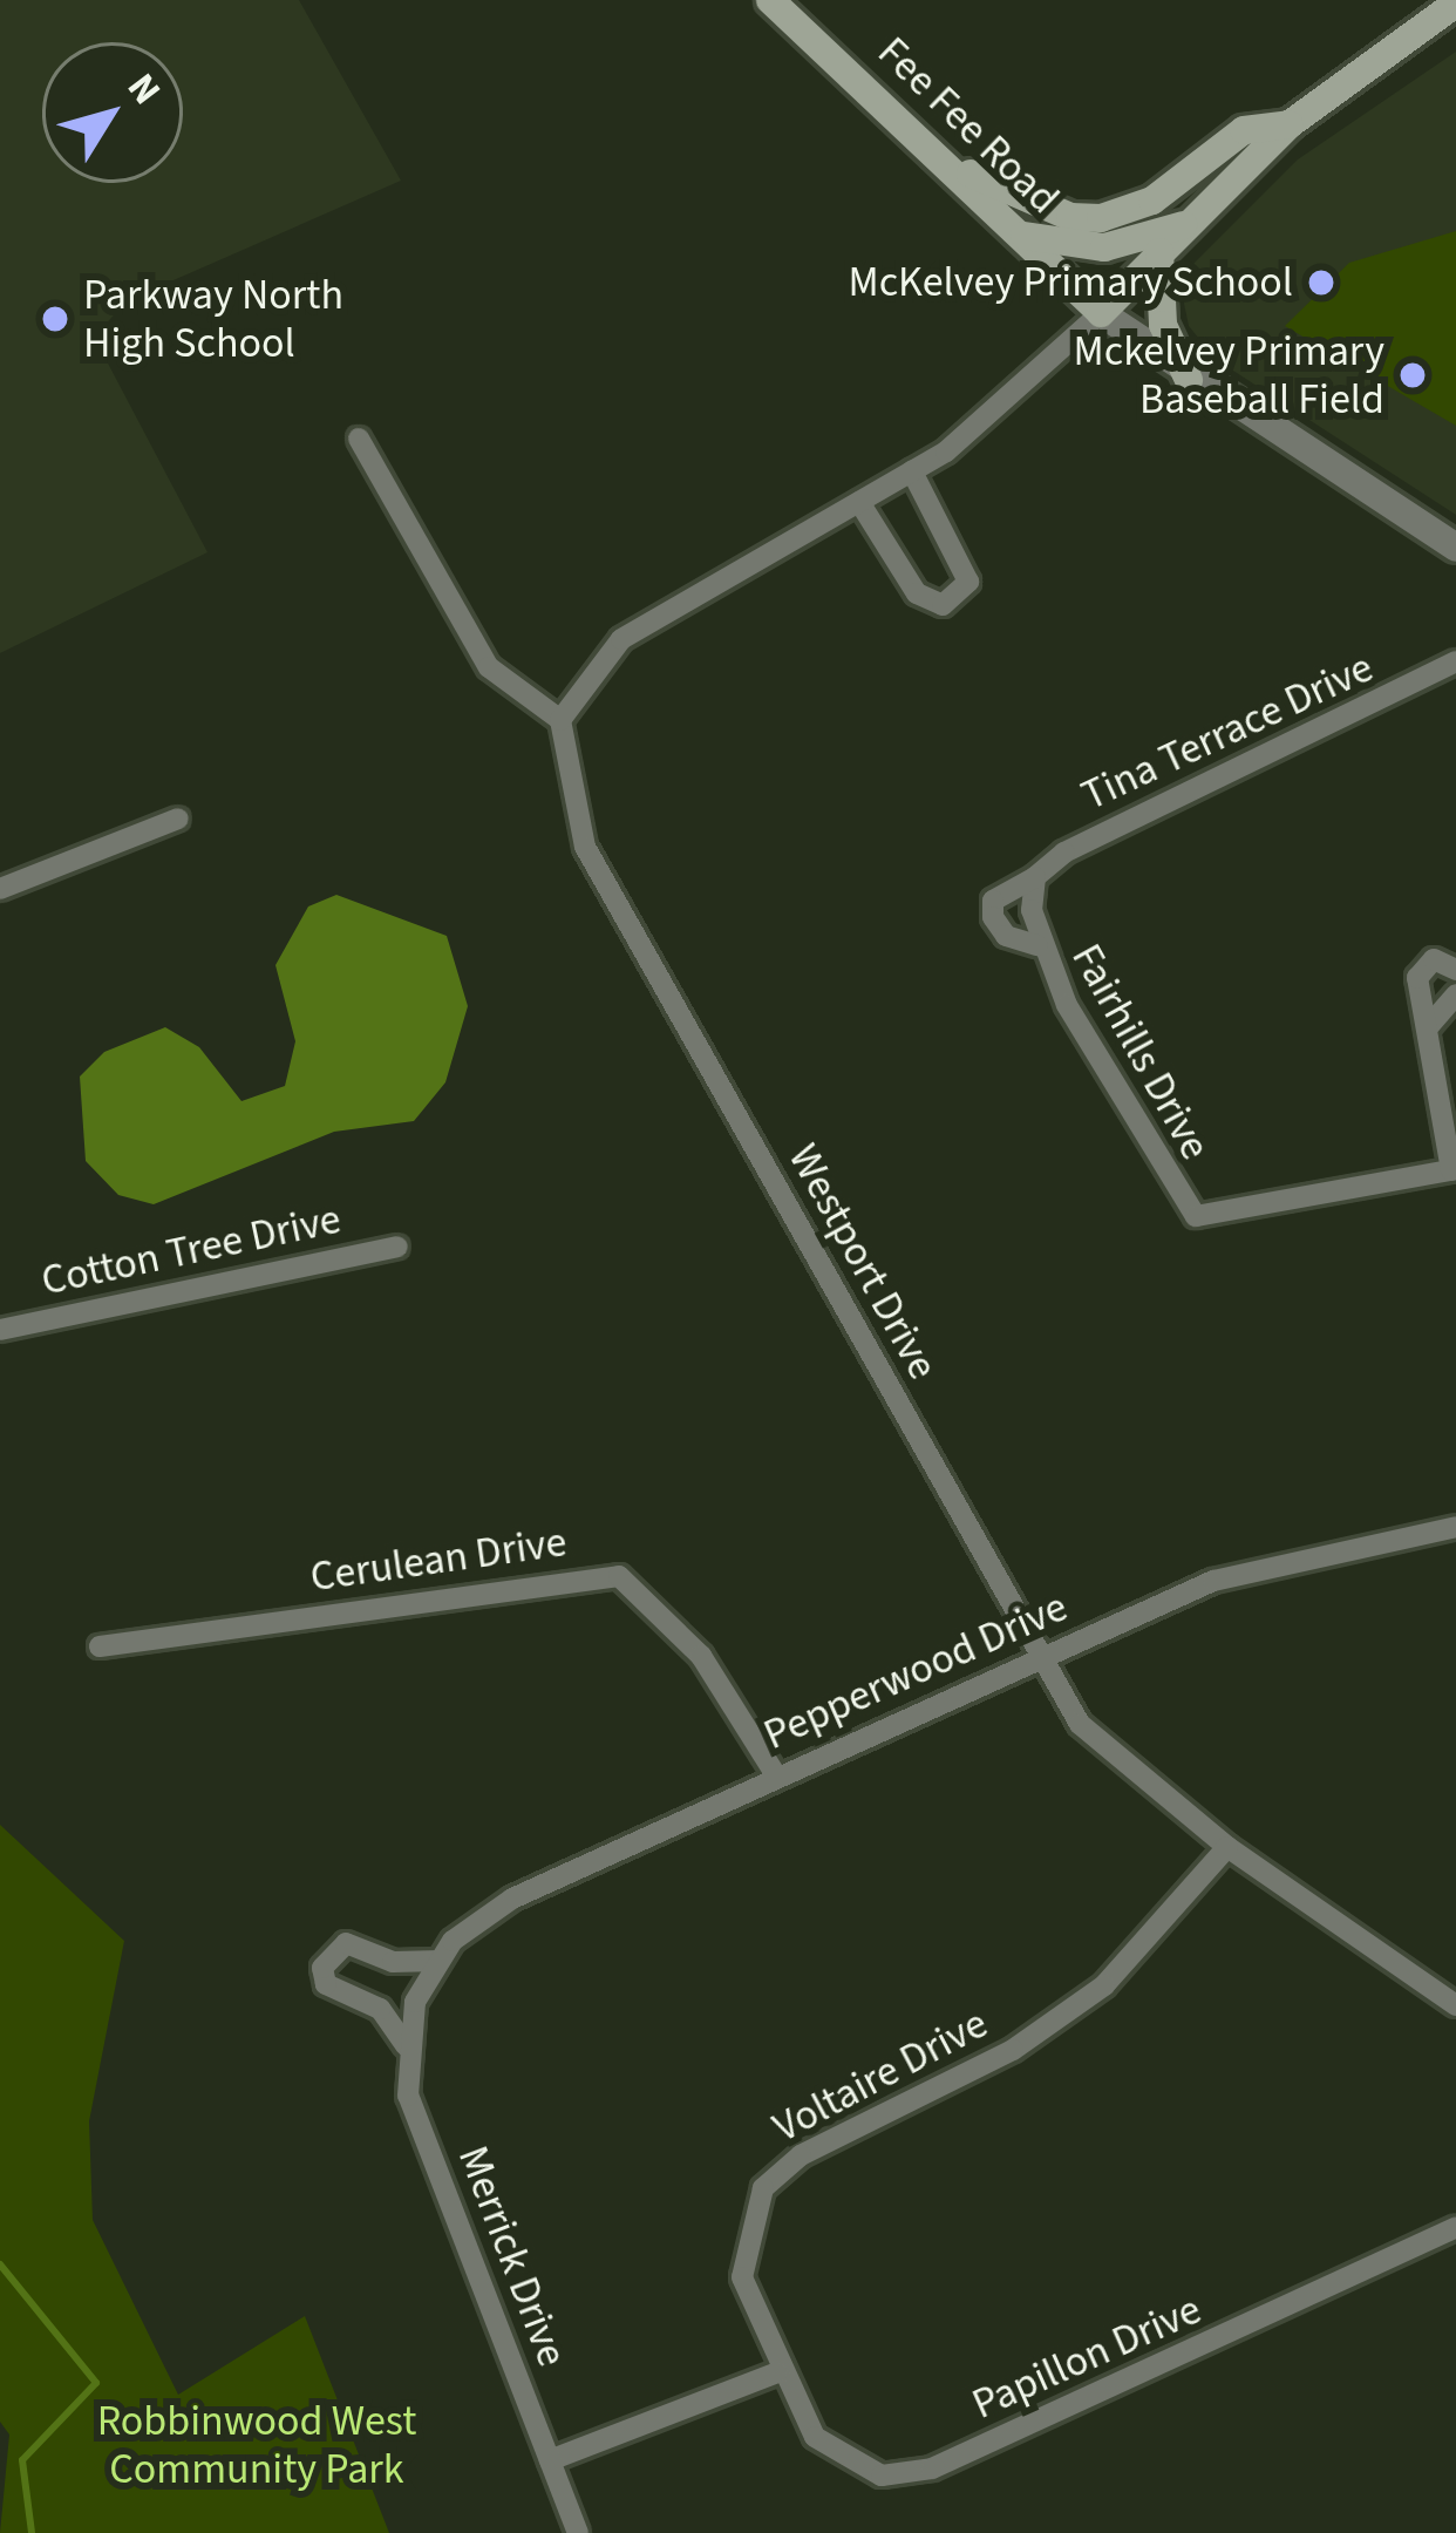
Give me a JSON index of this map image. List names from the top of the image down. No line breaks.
{"streets":{"main road":["Fee Fee Road"],"street":["Tina Terrace Drive","Fairhills Drive","Cotton Tree Drive","Westport Drive","Cerulean Drive","Pepperwood Drive","Voltaire Drive","Merrick Drive","Papillon Drive"]},"crossings":[["Tina Terrace Drive","Fairhills Drive"],["Westport Drive","Pepperwood Drive"],["Westport Drive","Voltaire Drive"],["Cerulean Drive","Pepperwood Drive"],["Pepperwood Drive","Merrick Drive"],["Voltaire Drive","Papillon Drive"]],"parks":["Robbinwood West Community Park"],"places":["McKelvey Primary School","Parkway North High School","Mckelvey Primary Baseball Field"],"north":"top right"}
